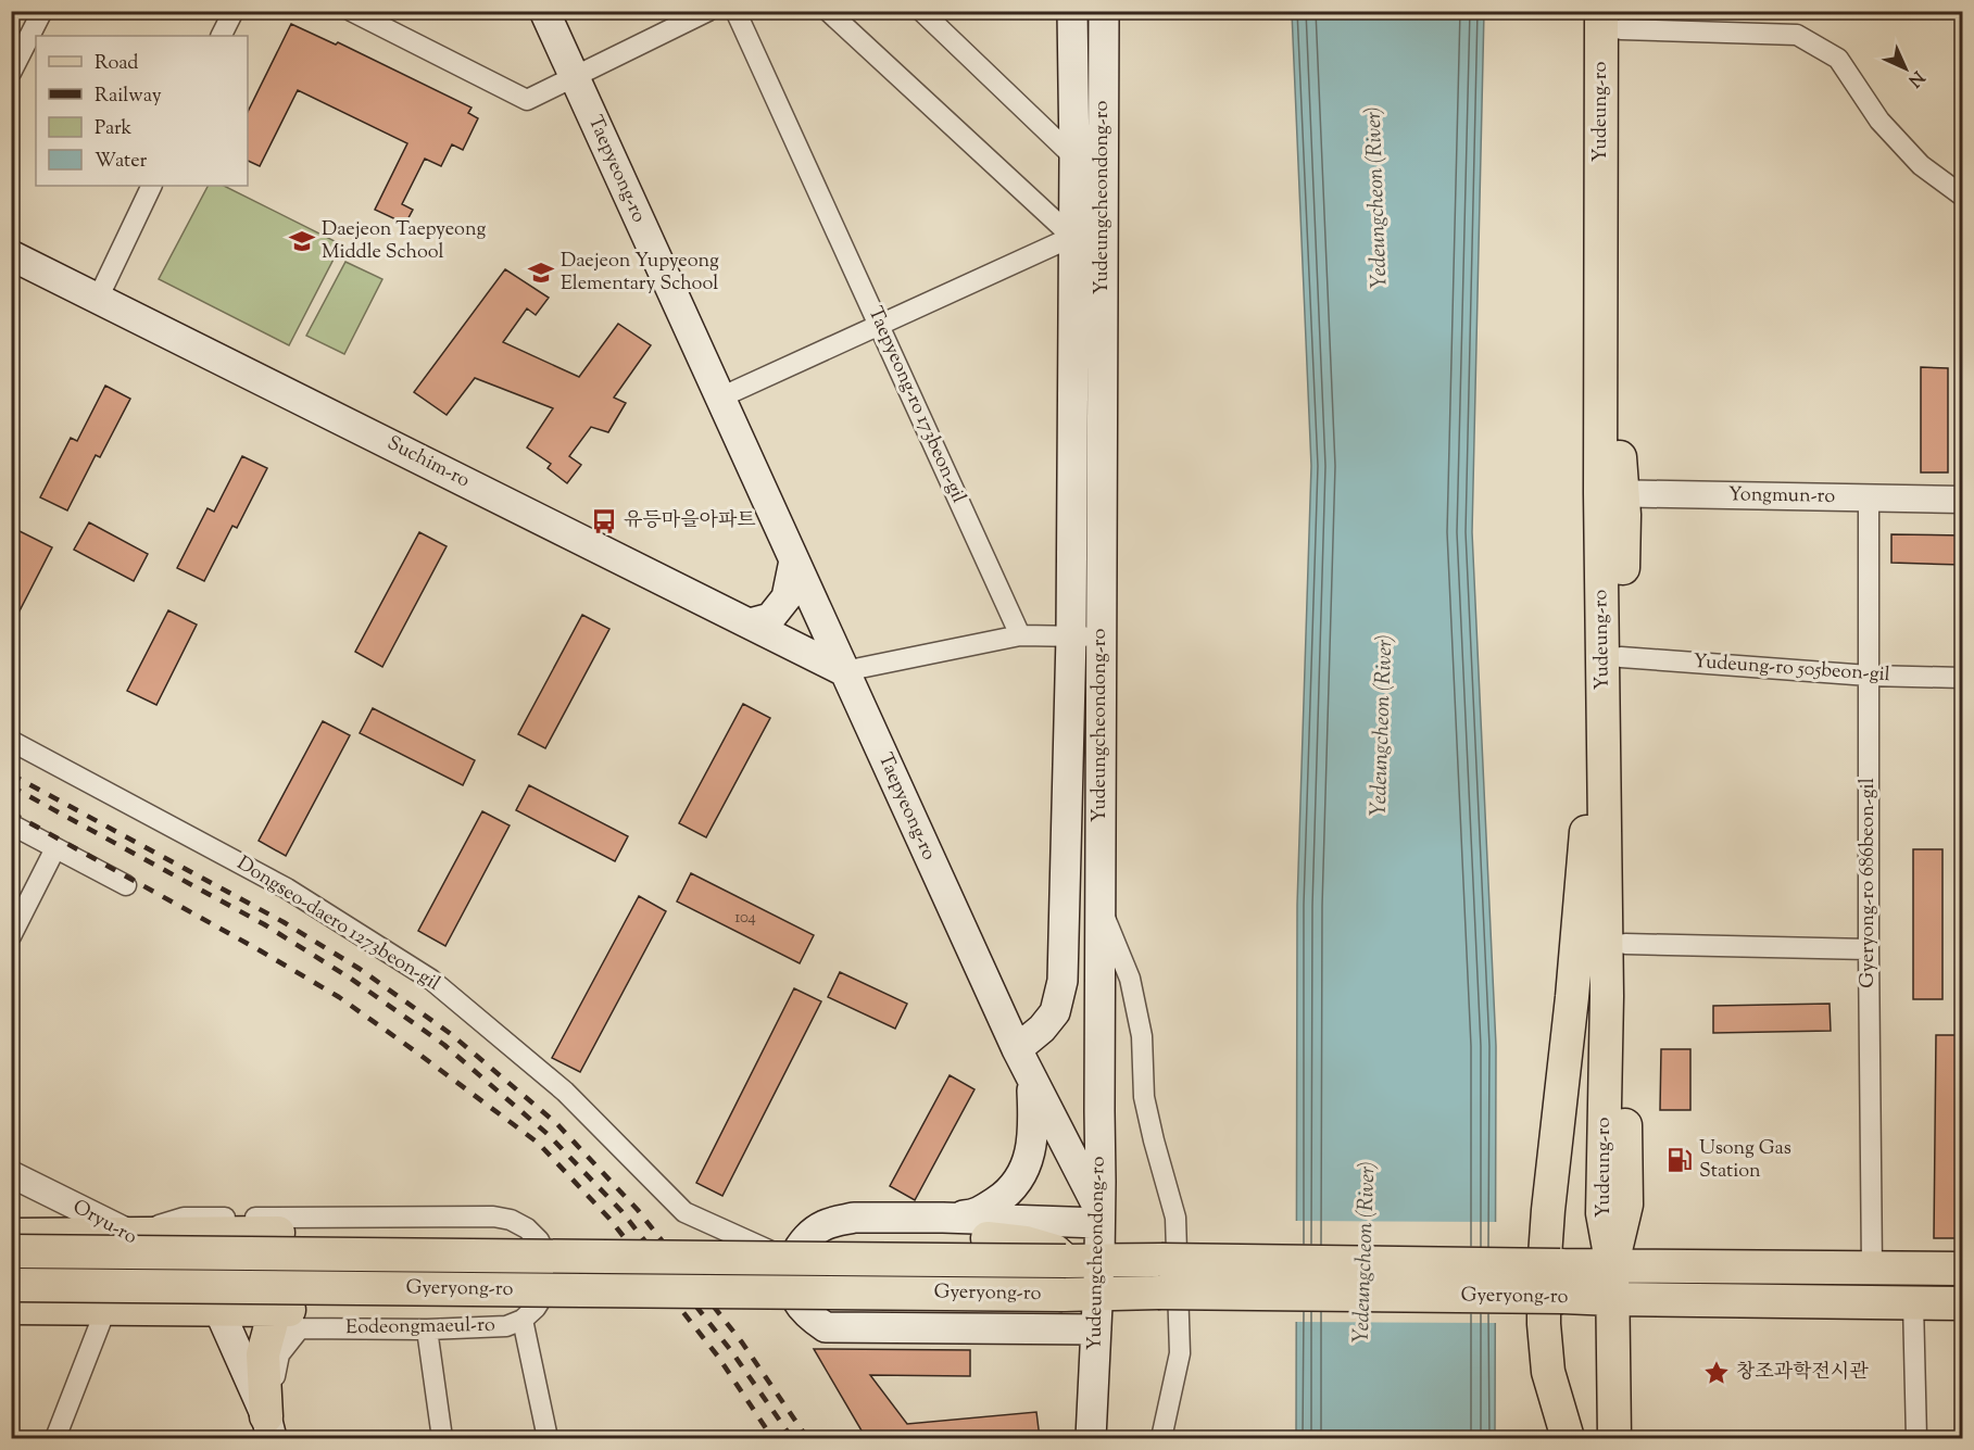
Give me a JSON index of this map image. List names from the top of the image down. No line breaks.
{"streets":{"main road":["Yudeung-ro","Taepyeong-ro","Yudeungcheondong-ro","Suchim-ro","Gyeryong-ro"],"street":["Taepyeong-ro 173beon-gil","Yongmun-ro","Yudeung-ro 505beon-gil","Gyeryong-ro 686beon-gil","Dongseo-daero 1273beon-gil","Oryu-ro","Eodeongmaeul-ro"]},"crossings":[["Yudeung-ro","Yongmun-ro"],["Yudeung-ro","Yudeung-ro 505beon-gil"],["Yudeung-ro","Gyeryong-ro"],["Taepyeong-ro","Yudeungcheondong-ro"],["Taepyeong-ro","Suchim-ro"],["Yudeungcheondong-ro","Gyeryong-ro"],["Yongmun-ro","Gyeryong-ro 686beon-gil"],["Yudeung-ro 505beon-gil","Gyeryong-ro 686beon-gil"],["Gyeryong-ro 686beon-gil","Gyeryong-ro"]],"water":["Yedeungcheon (River)"],"places":{"school or university":["Daejeon Taepyeong Middle School","Daejeon Yupyeong Elementary School"],"bus stop":["유등마을아파트"],"fuel station":["Usong Gas Station"],"place":["창조과학전시관"]},"house_numbers":["104"],"legend":["Road","Railway","Park","Water"],"north":"bottom right"}
